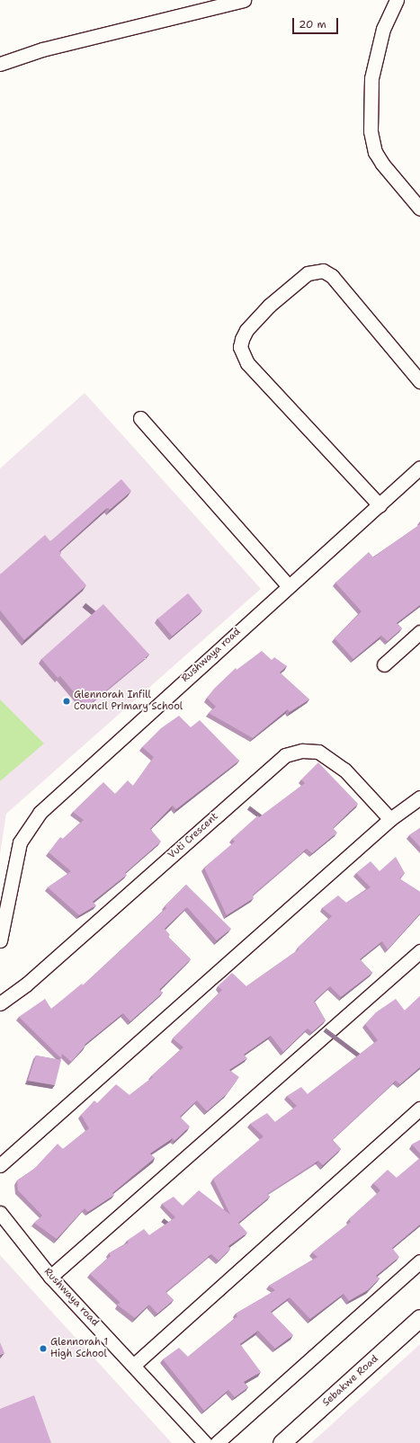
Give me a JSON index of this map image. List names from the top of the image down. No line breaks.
{"streets":{"street":["Rushwaya road","Vuti Crescent","Sebakwe Road"]},"places":["Glennorah Infill Council Primary School","Glennorah 1 High School"],"scale_bar":"20 m"}
